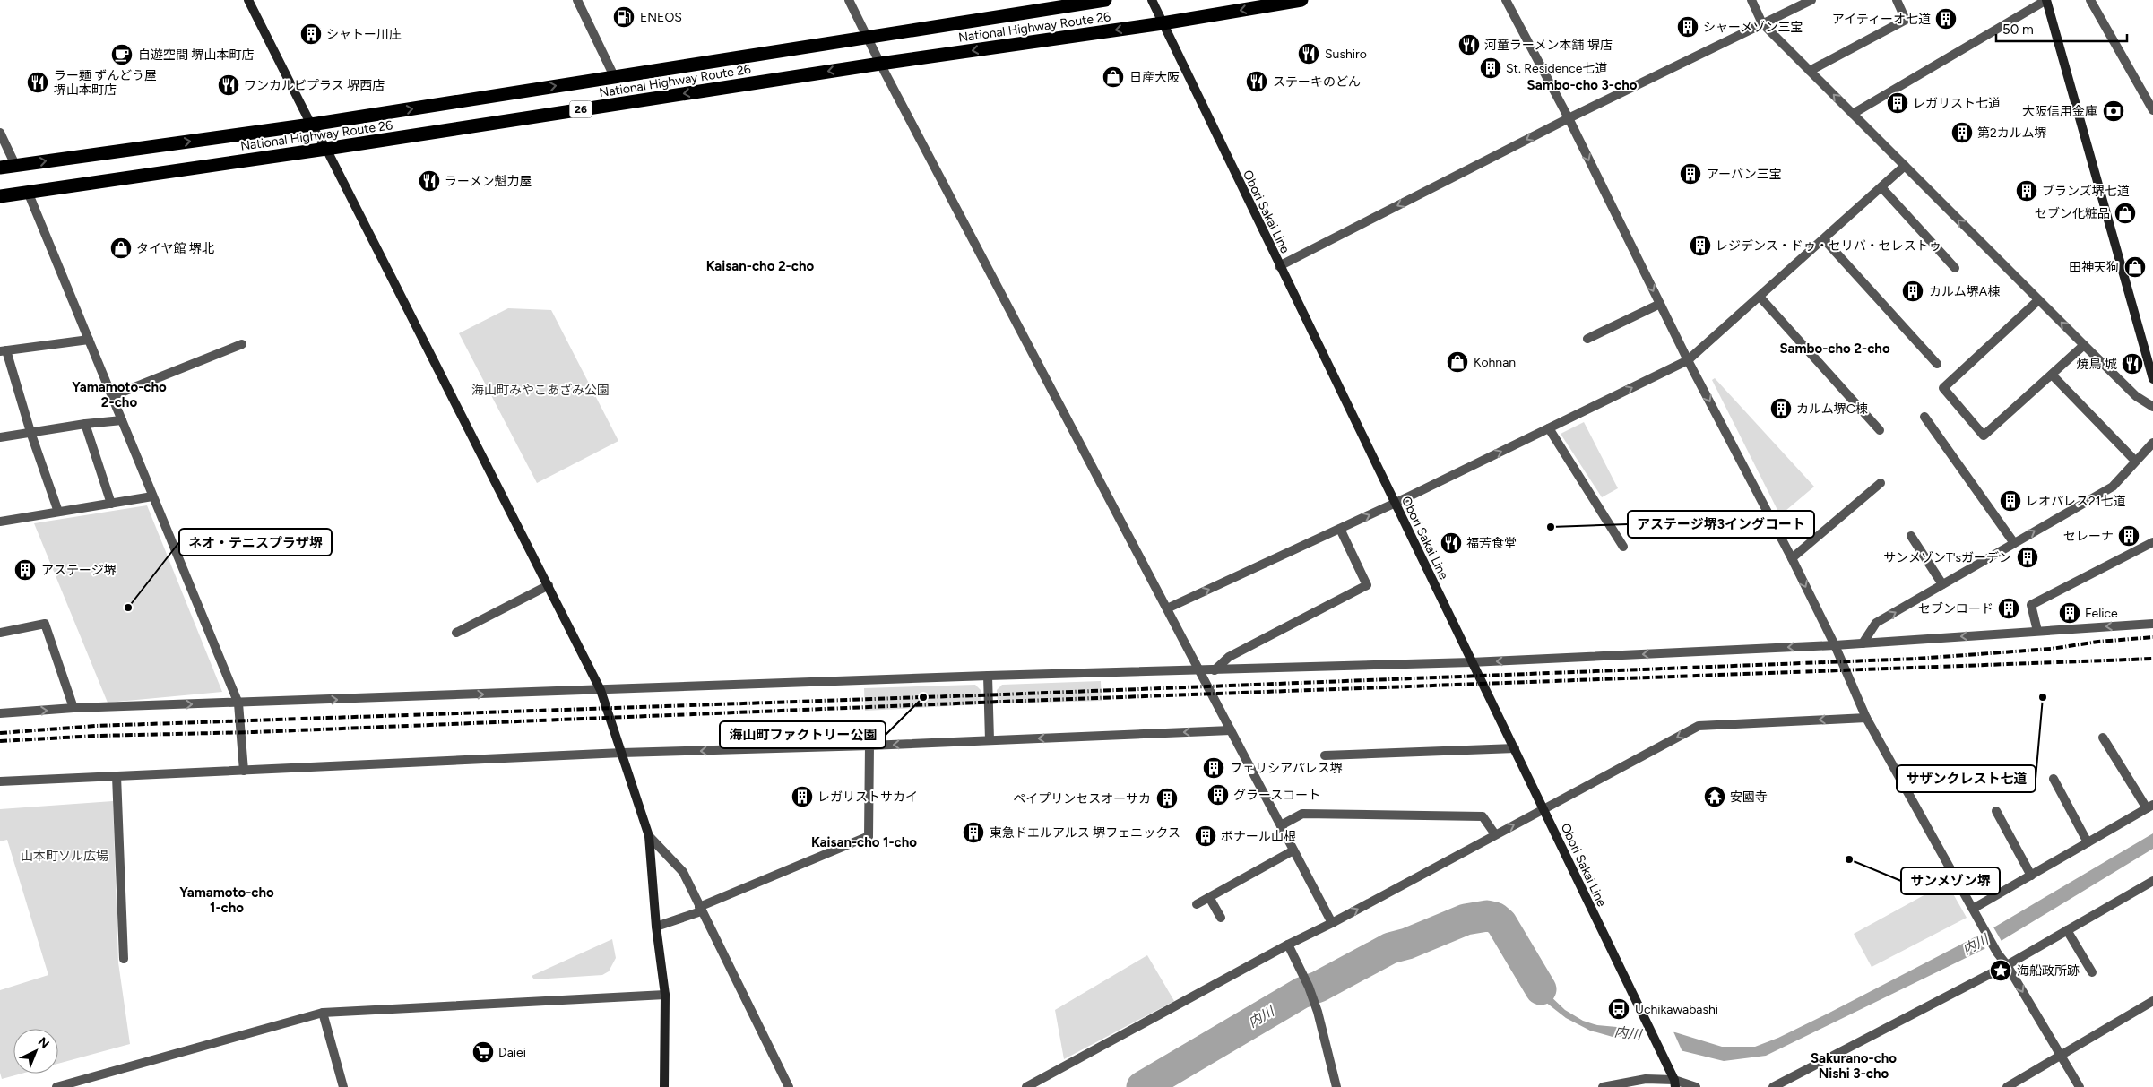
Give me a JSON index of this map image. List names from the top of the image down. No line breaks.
{"streets":{"highway":["National Highway Route 26","26"],"street":["Obori Sakai Line"]},"crossings":[["National Highway Route 26","Obori Sakai Line"]],"districts":["Sambo-cho 3-cho","Kaisan-cho 2-cho","Sambo-cho 2-cho","Yamamoto-cho 2-cho","Kaisan-cho 1-cho","Yamamoto-cho 1-cho","Sakurano-cho Nishi 3-cho"],"water":["内川"],"parks":["海山町みやこあざみ公園","山本町ソル広場"],"places":{"fuel station":["ENEOS"],"building":["アイティーオ七道","シャーメゾン三宝","シャトー川庄","St. Residence七道","レガリスト七道","第2カルム堺","アーバン三宝","ブランズ堺七道","レジデンス・ドゥ・セリバ・セレストゥ","カルム堺A棟","カルム堺C棟","レオパレス21七道","セレーナ","サンメゾンT'sガーデン","アステージ堺","セブンロード","Felice","フェリシアパレス堺","グラースコート","レガリストサカイ","ペイプリンセスオーサカ","東急ドエルアルス 堺フェニックス","ボナール山根"],"restaurant":["河童ラーメン本舗 堺店","Sushiro","ステーキのどん","ラー麺 ずんどう屋 堺山本町店","ワンカルビプラス 堺西店","ラーメン魁力屋","焼鳥 城","福芳食堂"],"cafe":["自遊空間 堺山本町店"],"shop":["日産大阪","セブン化粧品","タイヤ館 堺北","田神天狗","Kohnan"],"bank":["大阪信用金庫"],"other":["アステージ堺3イングコート","ネオ・テニスプラザ堺","海山町ファクトリー公園","サザンクレスト七道","サンメゾン堺"],"temple":["安國寺"],"place":["海船政所跡"],"bus stop":["Uchikawabashi"],"supermarket":["Daiei"]},"scale_bar":"50 m","north":"top right"}
